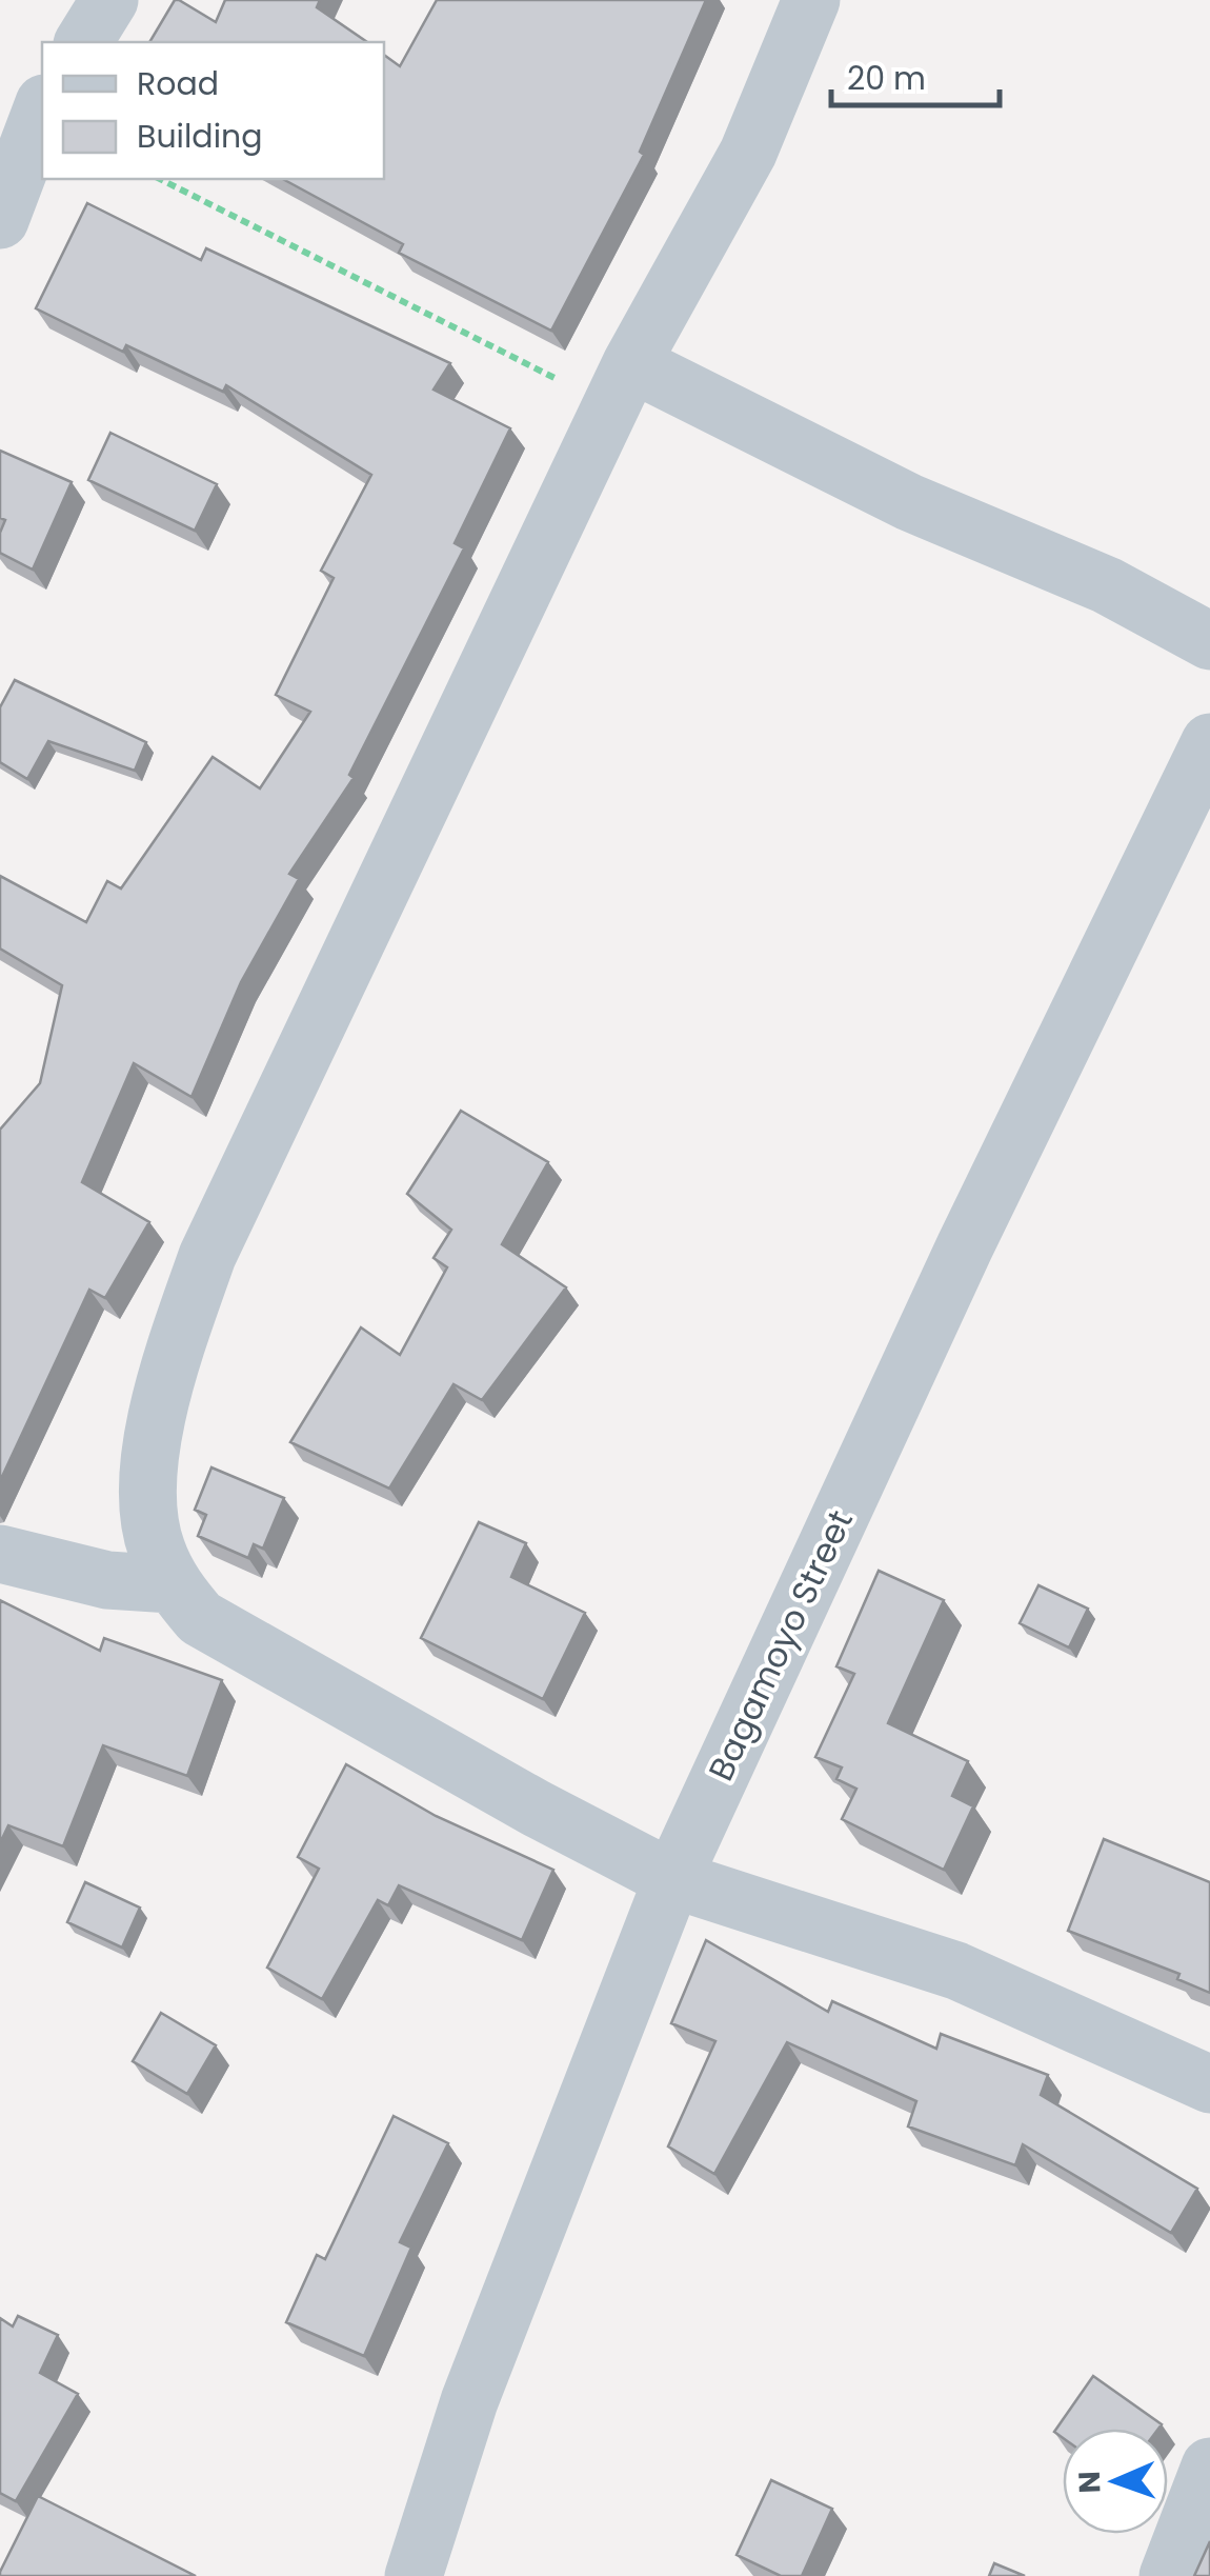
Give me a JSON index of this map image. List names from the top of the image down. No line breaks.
{"streets":{"street":["Bagamoyo Street"]},"legend":["Road","Building"],"scale_bar":"20 m","north":"left"}
